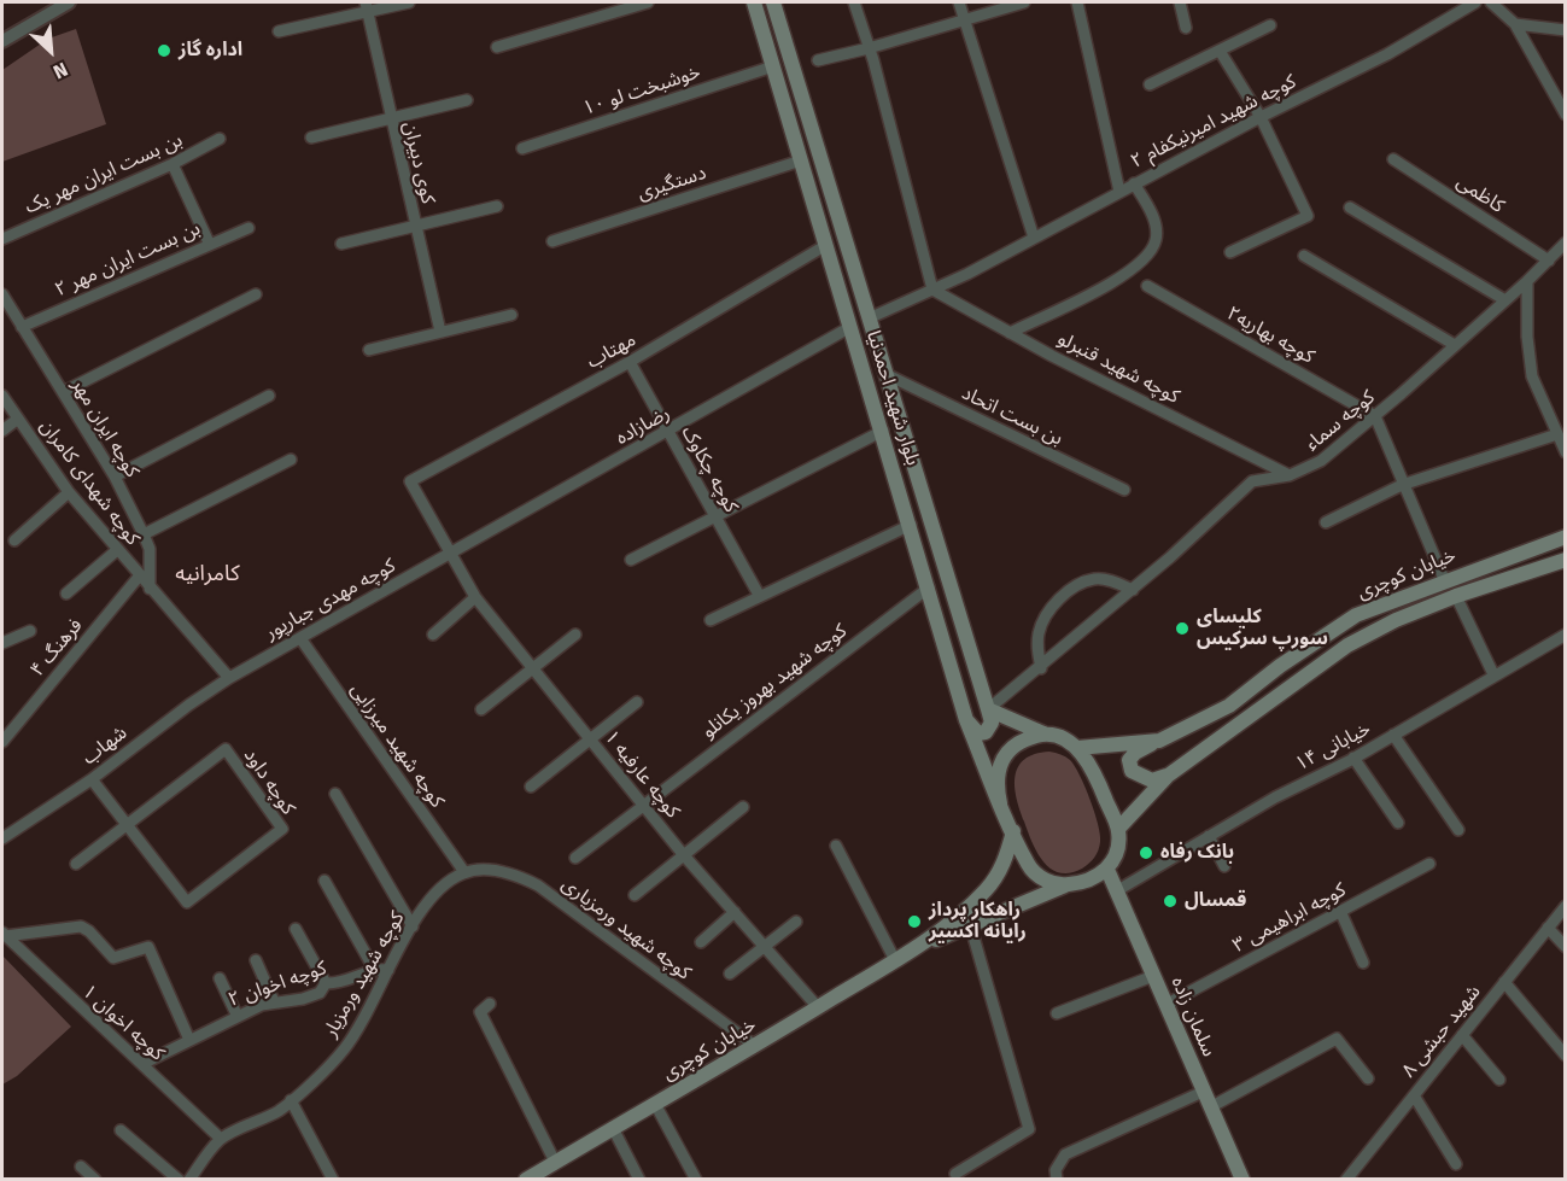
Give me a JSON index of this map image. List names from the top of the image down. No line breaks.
{"streets":{"main road":["بلوار شهید احمدنیا","خیابان کوچری","سلمان زاده"],"street":["خوشبخت لو ۱۰","کوچه شهید امیرنیکفام ۲","کوی دبیران","بن بست ایران مهر یک","دستگیری","کاظمی","۲ بن بست ایران مهر","کوچه بهاریه۲","مهتاب","کوچه شهید قنبرلو","بن بست اتحاد","کوچه سماء","رضازاده","کوچه ایران مهر","کوچه چکاوک","کوچه شهدای کامران","کوچه مهدی جبارپور","فرهنگ ۴","کوچه شهید بهروز یکانلو","شهاب","کوچه شهید میرزایی","خیابانی ۱۴","کوچه عارفیه ۱","کوچه داود","کوچه ابراهیمی ۳","کوچه شهید ورمزیاری","کوچه شهید ورمزیار","کوچه اخوان ۲","کوچه اخوان ۱","شهید حبشی ۸"]},"crossings":[["خوشبخت لو ۱۰","بلوار شهید احمدنیا"],["کوچه شهید امیرنیکفام ۲","کوچه شهید قنبرلو"],["کوچه شهید امیرنیکفام ۲","بلوار شهید احمدنیا"],["دستگیری","بلوار شهید احمدنیا"],["کاظمی","کوچه سماء"],["۲ بن بست ایران مهر","کوچه ایران مهر"],["کوچه بهاریه۲","کوچه سماء"],["مهتاب","بلوار شهید احمدنیا"],["مهتاب","کوچه چکاوک"],["مهتاب","کوچه عارفیه ۱"],["کوچه شهید قنبرلو","کوچه سماء"],["بلوار شهید احمدنیا","بن بست اتحاد"],["بلوار شهید احمدنیا","کوچه سماء"],["بلوار شهید احمدنیا","رضازاده"],["بلوار شهید احمدنیا","خیابان کوچری"],["بلوار شهید احمدنیا","کوچه شهید بهروز یکانلو"],["بلوار شهید احمدنیا","سلمان زاده"],["رضازاده","کوچه چکاوک"],["رضازاده","کوچه مهدی جبارپور"],["رضازاده","کوچه عارفیه ۱"],["کوچه ایران مهر","کوچه شهدای کامران"],["کوچه شهدای کامران","کوچه مهدی جبارپور"],["کوچه شهدای کامران","فرهنگ ۴"],["کوچه شهدای کامران","شهاب"],["خیابان کوچری","کوچه عارفیه ۱"],["خیابان کوچری","کوچه شهید ورمزیاری"],["خیابان کوچری","سلمان زاده"],["کوچه مهدی جبارپور","شهاب"],["کوچه مهدی جبارپور","کوچه شهید میرزایی"],["کوچه مهدی جبارپور","کوچه عارفیه ۱"],["کوچه شهید بهروز یکانلو","کوچه عارفیه ۱"],["شهاب","کوچه داود"],["کوچه شهید میرزایی","کوچه شهید ورمزیاری"],["کوچه شهید میرزایی","کوچه شهید ورمزیار"],["خیابانی ۱۴","سلمان زاده"],["کوچه ابراهیمی ۳","سلمان زاده"],["کوچه شهید ورمزیاری","کوچه شهید ورمزیار"],["کوچه شهید ورمزیار","کوچه اخوان ۲"],["کوچه شهید ورمزیار","کوچه اخوان ۱"],["کوچه اخوان ۲","کوچه اخوان ۱"]],"districts":["کامرانیه"],"places":["اداره گاز","کلیسای سورپ سرکیس","بانک رفاه","قمسال","راهکار پرداز رایانه اکسیر"],"north":"bottom right"}
